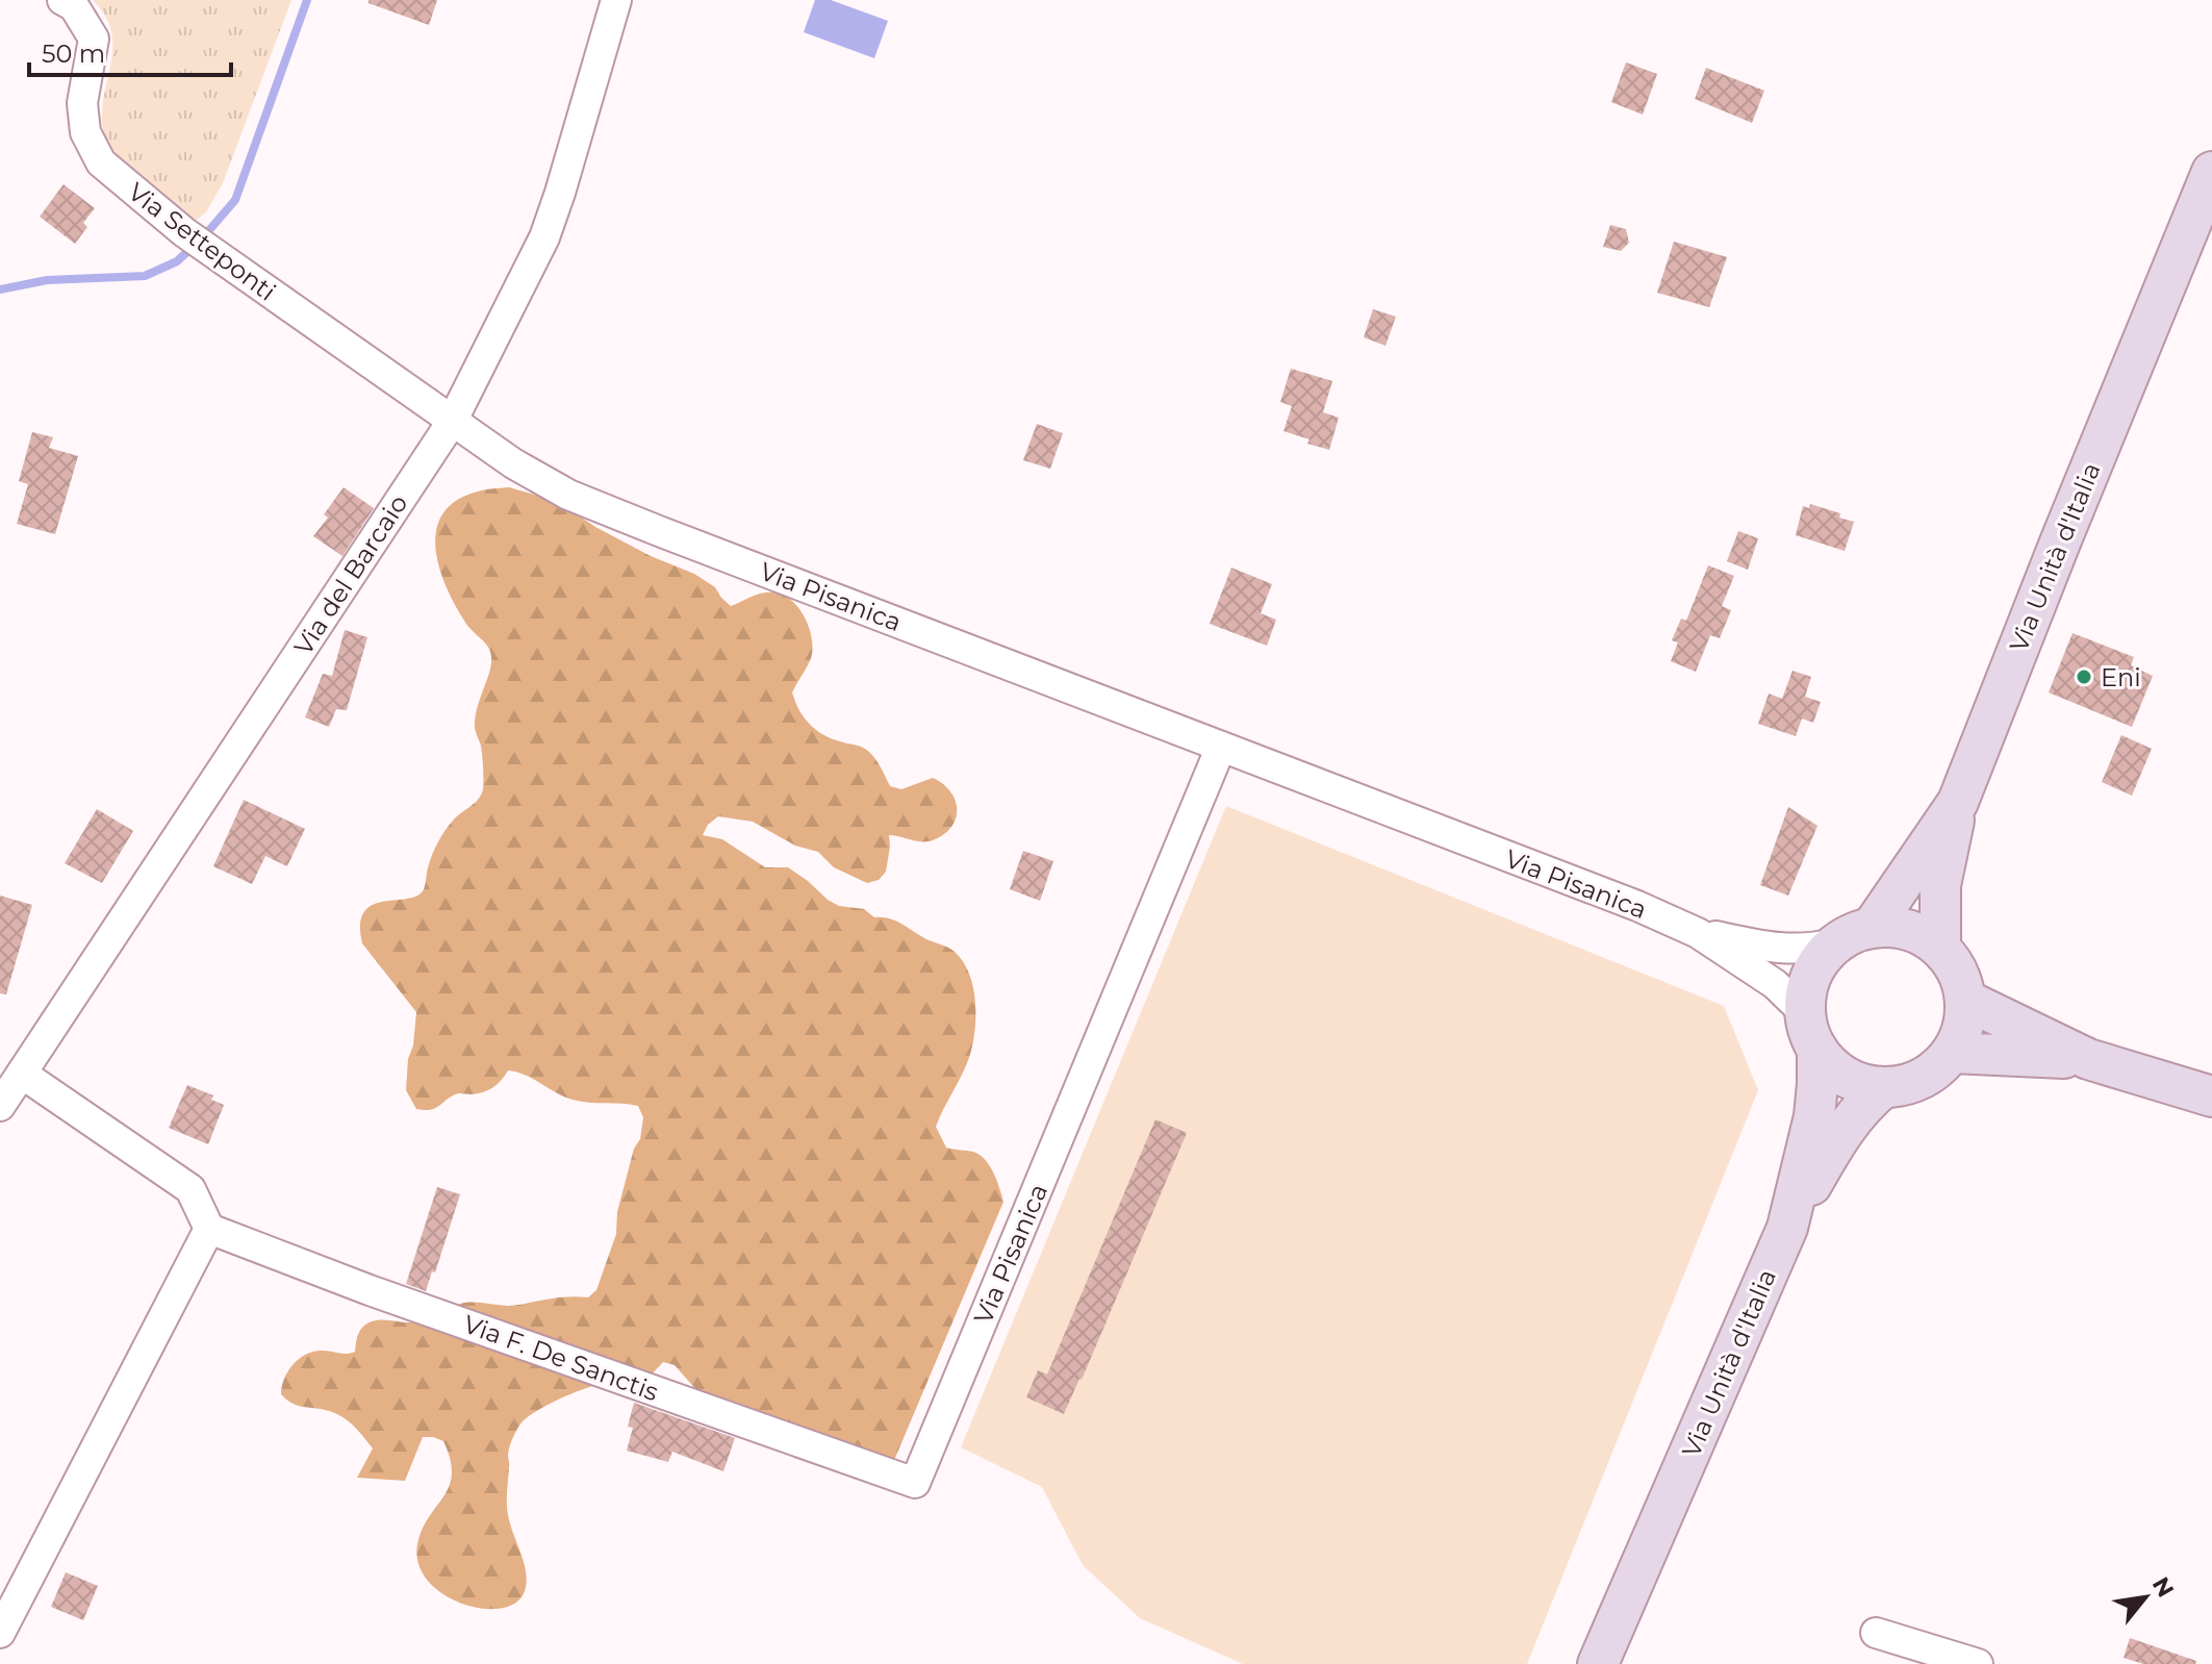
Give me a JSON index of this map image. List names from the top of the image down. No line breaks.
{"streets":{"main road":["Via Unità d'Italia"],"street":["Via Setteponti","Via del Barcaio","Via Pisanica","Via F. De Sanctis"]},"crossings":[["Via Setteponti","Via del Barcaio"],["Via Setteponti","Via Pisanica"],["Via Unità d'Italia","Via Pisanica"],["Via del Barcaio","Via Pisanica"],["Via Pisanica","Via F. De Sanctis"]],"places":["Eni"],"scale_bar":"50 m","north":"top right"}
